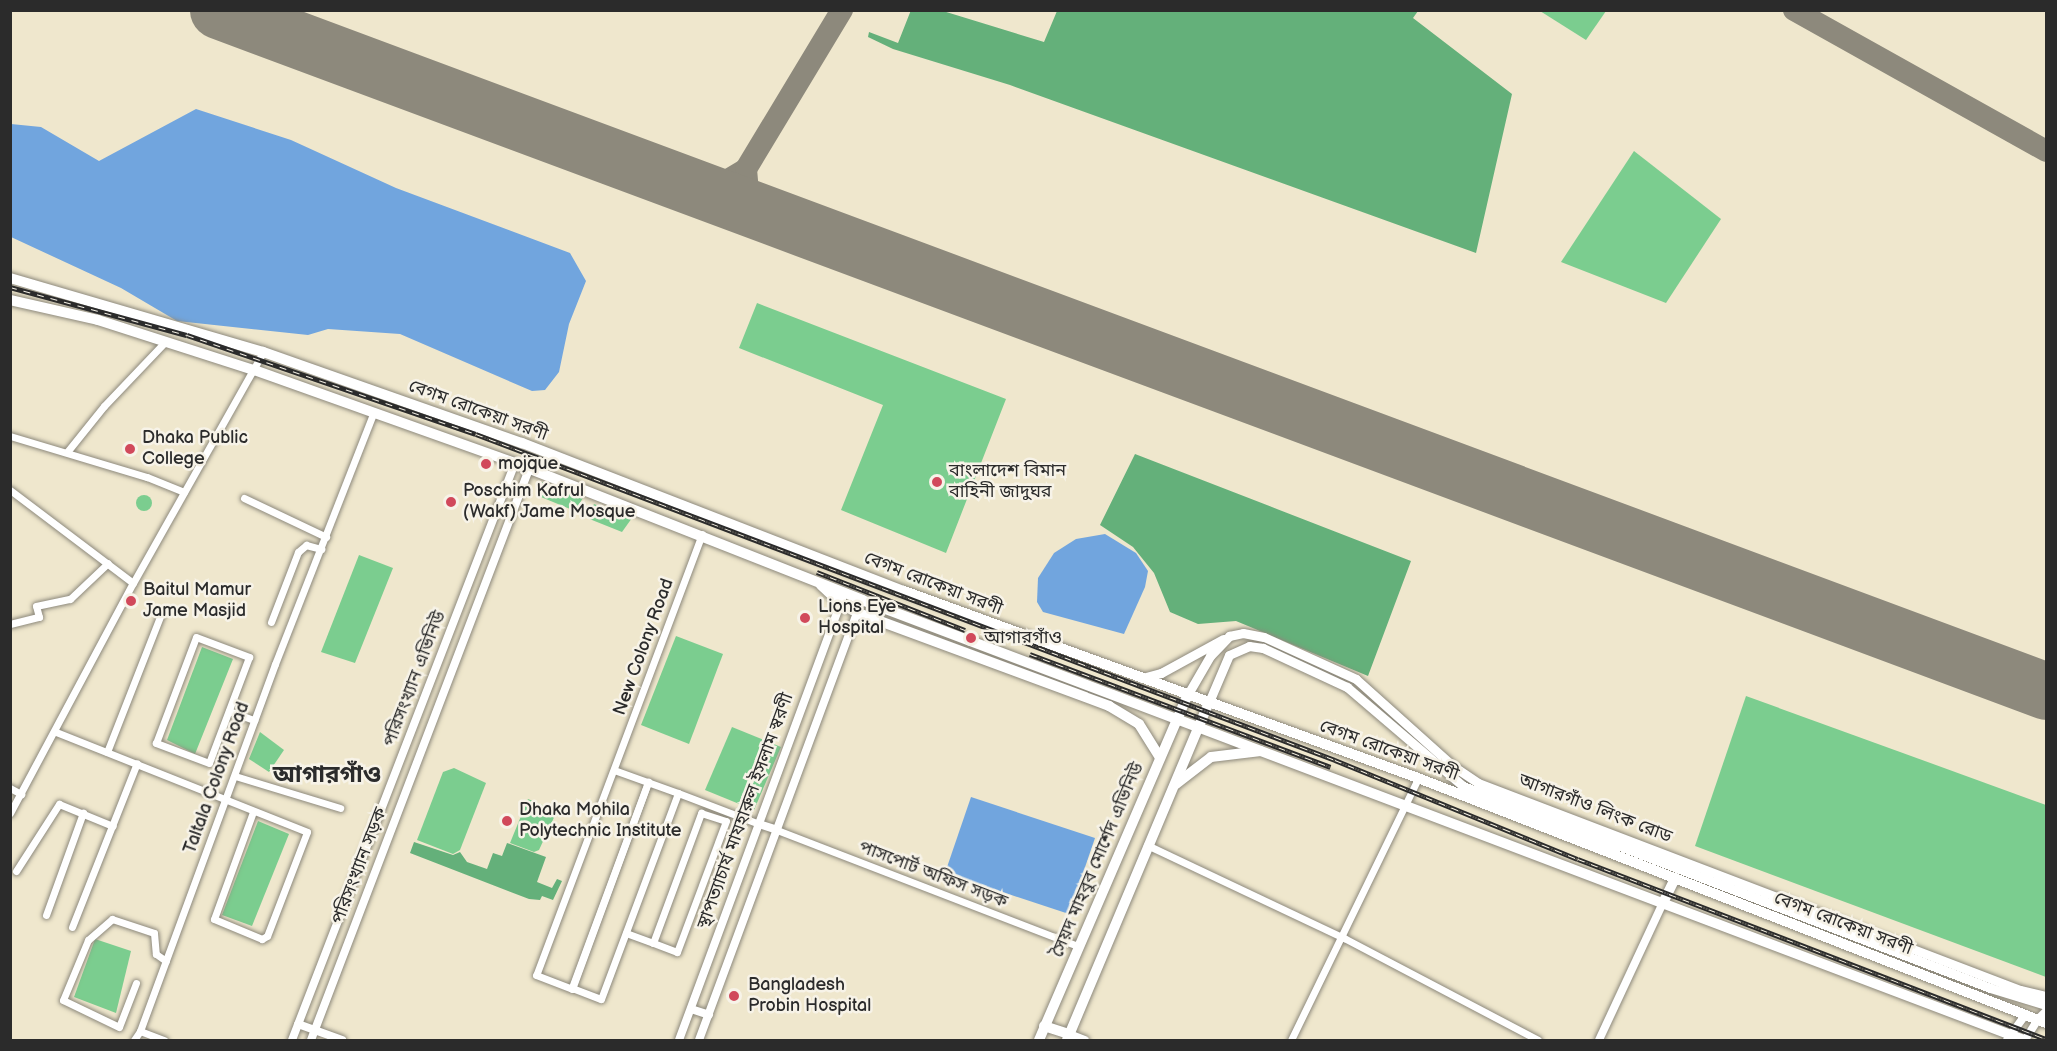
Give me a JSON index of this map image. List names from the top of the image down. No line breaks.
{"streets":{"main road":["বেগম রোকেয়া সরণী","আগারগাঁও লিংক রোড","সৈয়দ মাহবুব মোর্শেদ এভিনিউ"],"street":["New Colony Road","পরিসংখ্যান এভিনিউ","Taltala Colony Road","স্থাপত্যাচার্য মাযহারুল ইসলাম স্বরণী","পরিসংখ্যান সড়ক","পাসপোর্ট অফিস সড়ক"]},"crossings":[["বেগম রোকেয়া সরণী","New Colony Road"],["বেগম রোকেয়া সরণী","পরিসংখ্যান এভিনিউ"],["বেগম রোকেয়া সরণী","Taltala Colony Road"],["বেগম রোকেয়া সরণী","আগারগাঁও লিংক রোড"],["বেগম রোকেয়া সরণী","স্থাপত্যাচার্য মাযহারুল ইসলাম স্বরণী"],["বেগম রোকেয়া সরণী","সৈয়দ মাহবুব মোর্শেদ এভিনিউ"],["বেগম রোকেয়া সরণী","পরিসংখ্যান সড়ক"],["স্থাপত্যাচার্য মাযহারুল ইসলাম স্বরণী","পাসপোর্ট অফিস সড়ক"],["সৈয়দ মাহবুব মোর্শেদ এভিনিউ","পাসপোর্ট অফিস সড়ক"]],"districts":["আগারগাঁও"],"places":["Dhaka Public College","mojque","বাংলাদেশ বিমান বাহিনী জাদুঘর","Poschim Kafrul (Wakf) Jame Mosque","Baitul Mamur Jame Masjid","Lions Eye Hospital","আগারগাঁও","Dhaka Mohila Polytechnic Institute","Bangladesh Probin Hospital"]}
